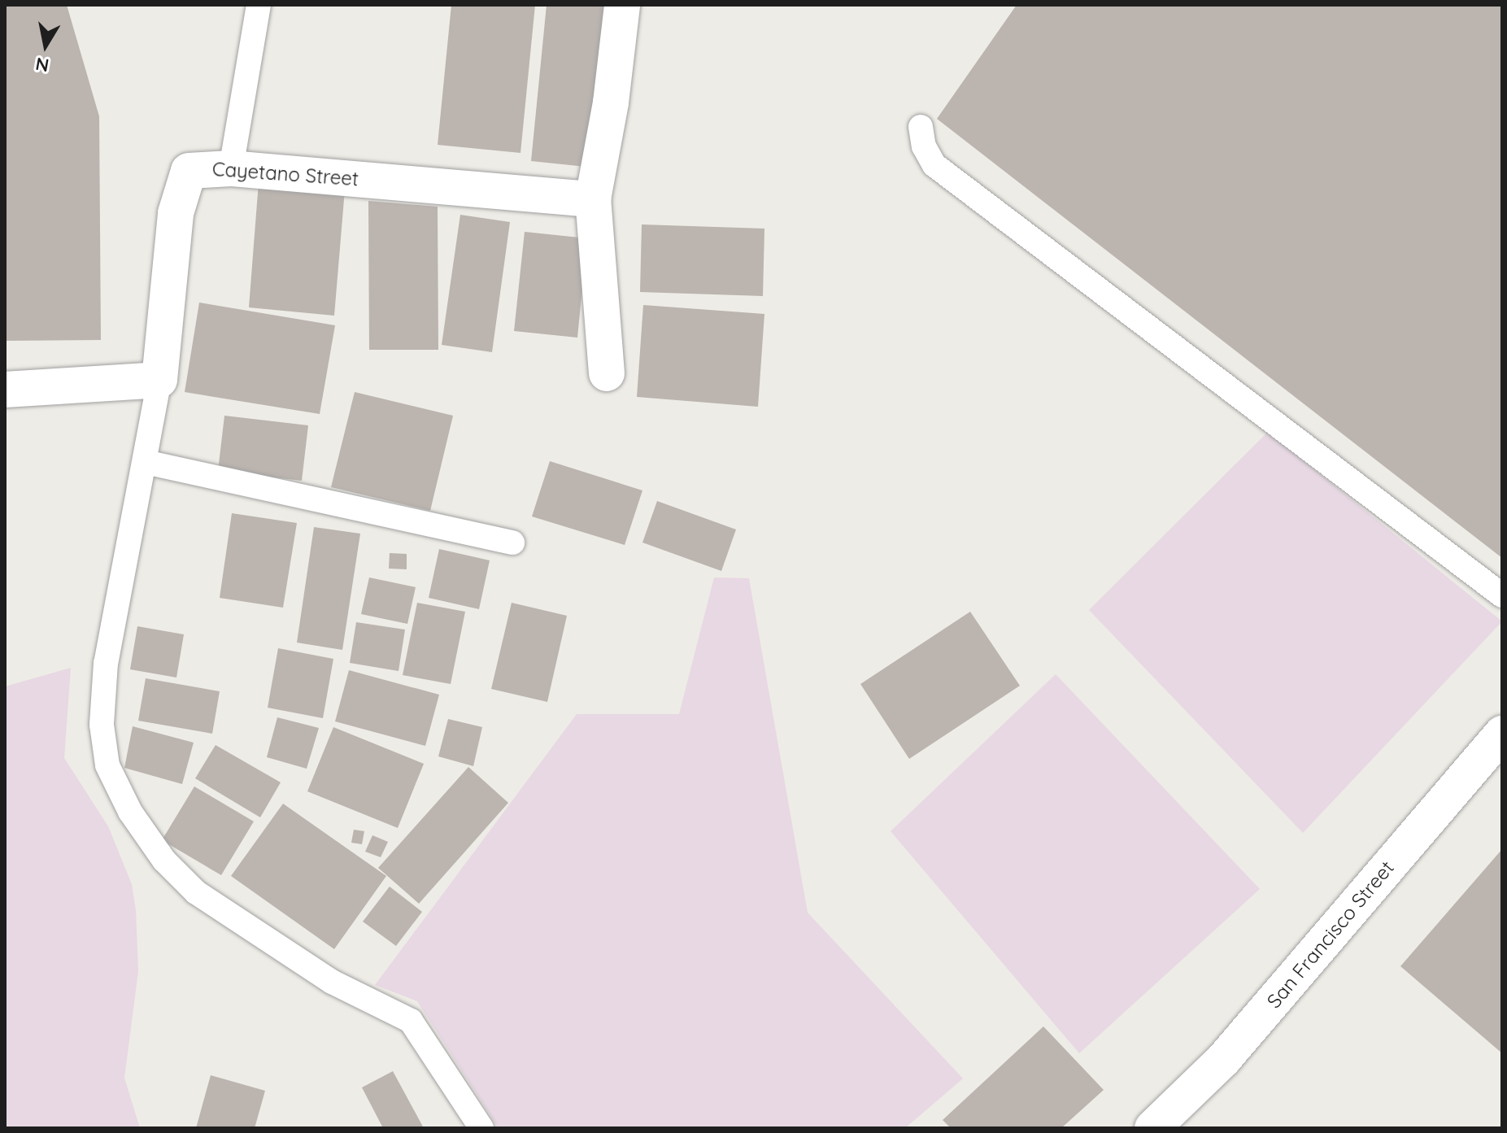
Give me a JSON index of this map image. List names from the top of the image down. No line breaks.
{"streets":{"street":["Cayetano Street","San Francisco Street"]},"north":"bottom"}
